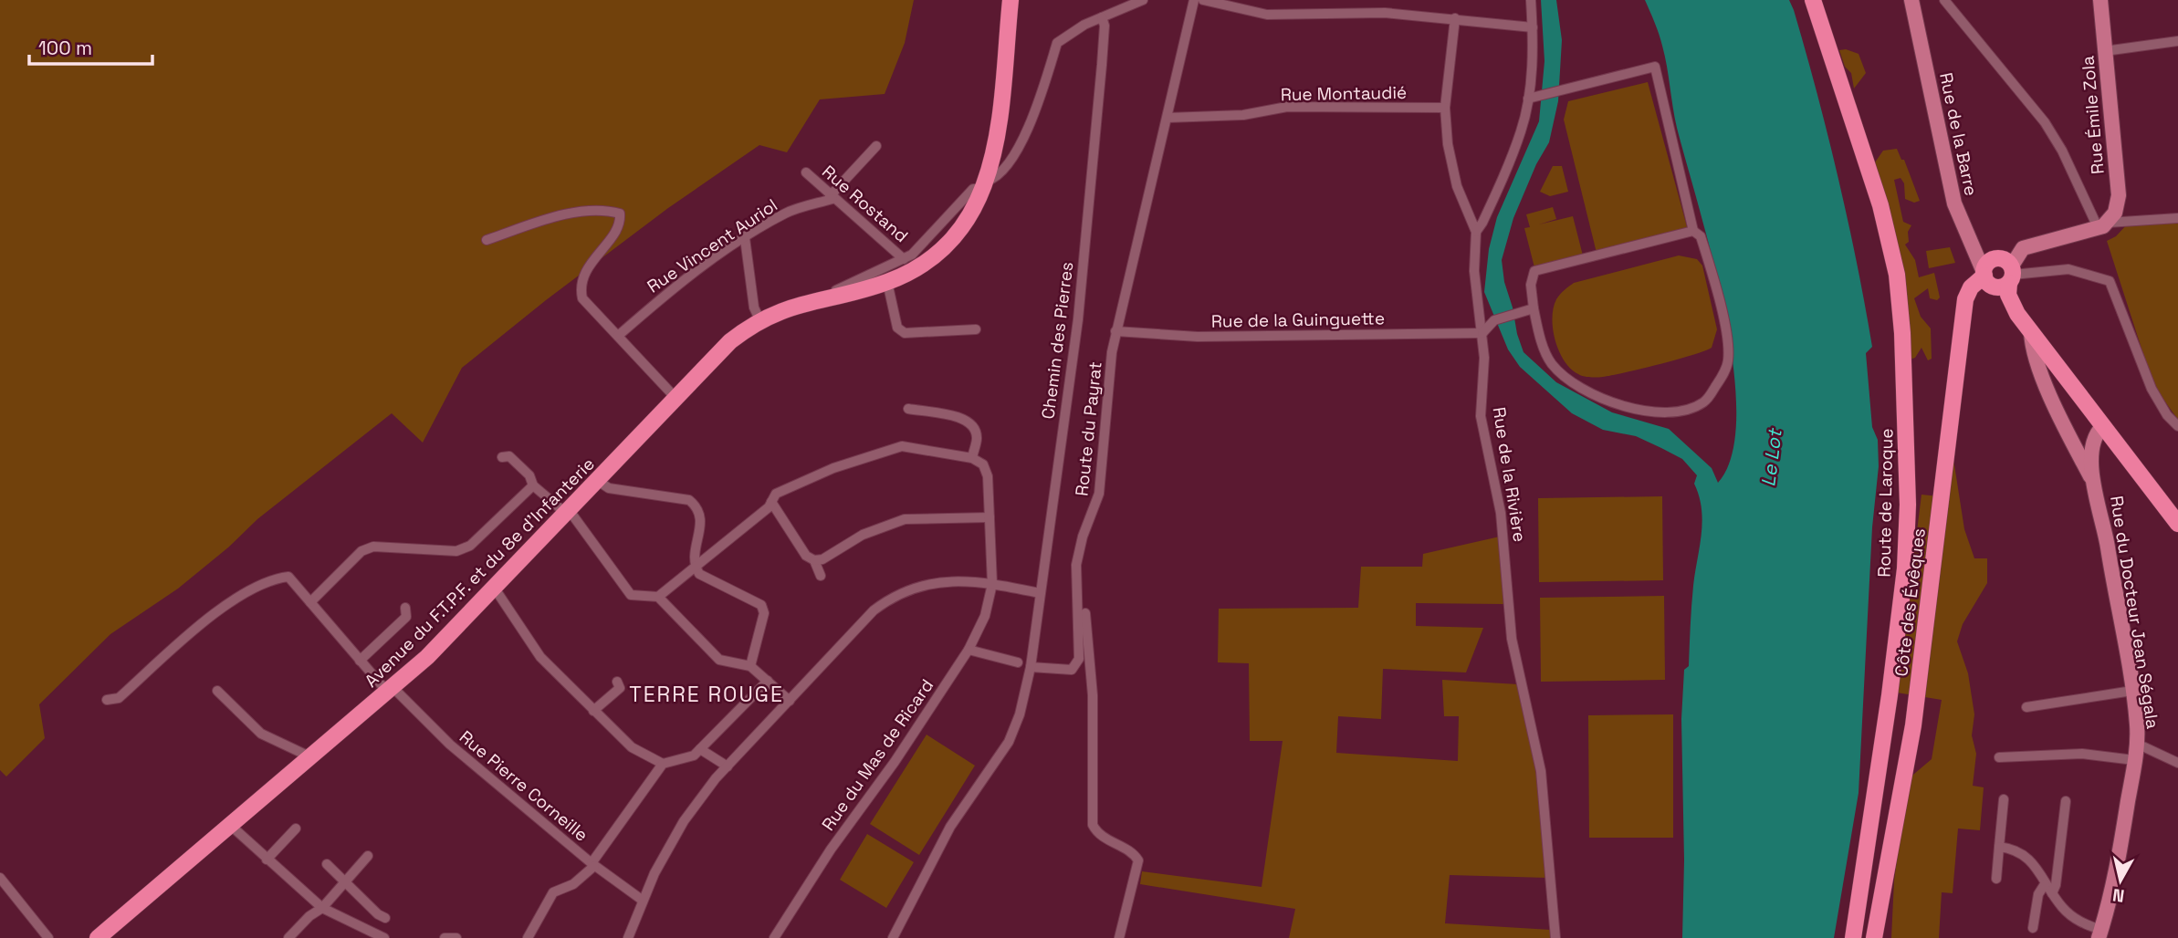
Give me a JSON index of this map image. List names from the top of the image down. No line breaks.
{"streets":{"main road":["Route de Laroque","Avenue du F.T.P.F. et du 8e d'Infanterie","Côte des Évêques"],"street":["Rue Montaudié","Rue Émile Zola","Rue de la Barre","Rue Rostand","Rue Vincent Auriol","Rue de la Guinguette","Chemin des Pierres","Route du Payrat","Rue de la Rivière","Rue du Docteur Jean Ségala","Rue du Mas de Ricard","Rue Pierre Corneille"]},"crossings":[["Rue Montaudié","Route du Payrat"],["Rue Montaudié","Rue de la Rivière"],["Rue de la Barre","Côte des Évêques"],["Rue Rostand","Rue Vincent Auriol"],["Rue de la Guinguette","Route du Payrat"],["Rue de la Guinguette","Rue de la Rivière"],["Chemin des Pierres","Route du Payrat"],["Avenue du F.T.P.F. et du 8e d'Infanterie","Rue Pierre Corneille"]],"districts":["TERRE ROUGE"],"water":["Le Lot"],"scale_bar":"100 m","north":"bottom"}
